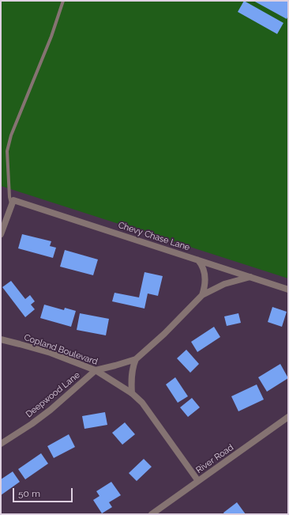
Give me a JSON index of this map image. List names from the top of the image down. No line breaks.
{"streets":{"street":["Chevy Chase Lane","Copland Boulevard","Deepwood Lane","River Road"]},"crossings":[["Chevy Chase Lane","Deepwood Lane"],["Copland Boulevard","Deepwood Lane"],["Copland Boulevard","River Road"]],"scale_bar":"50 m"}
